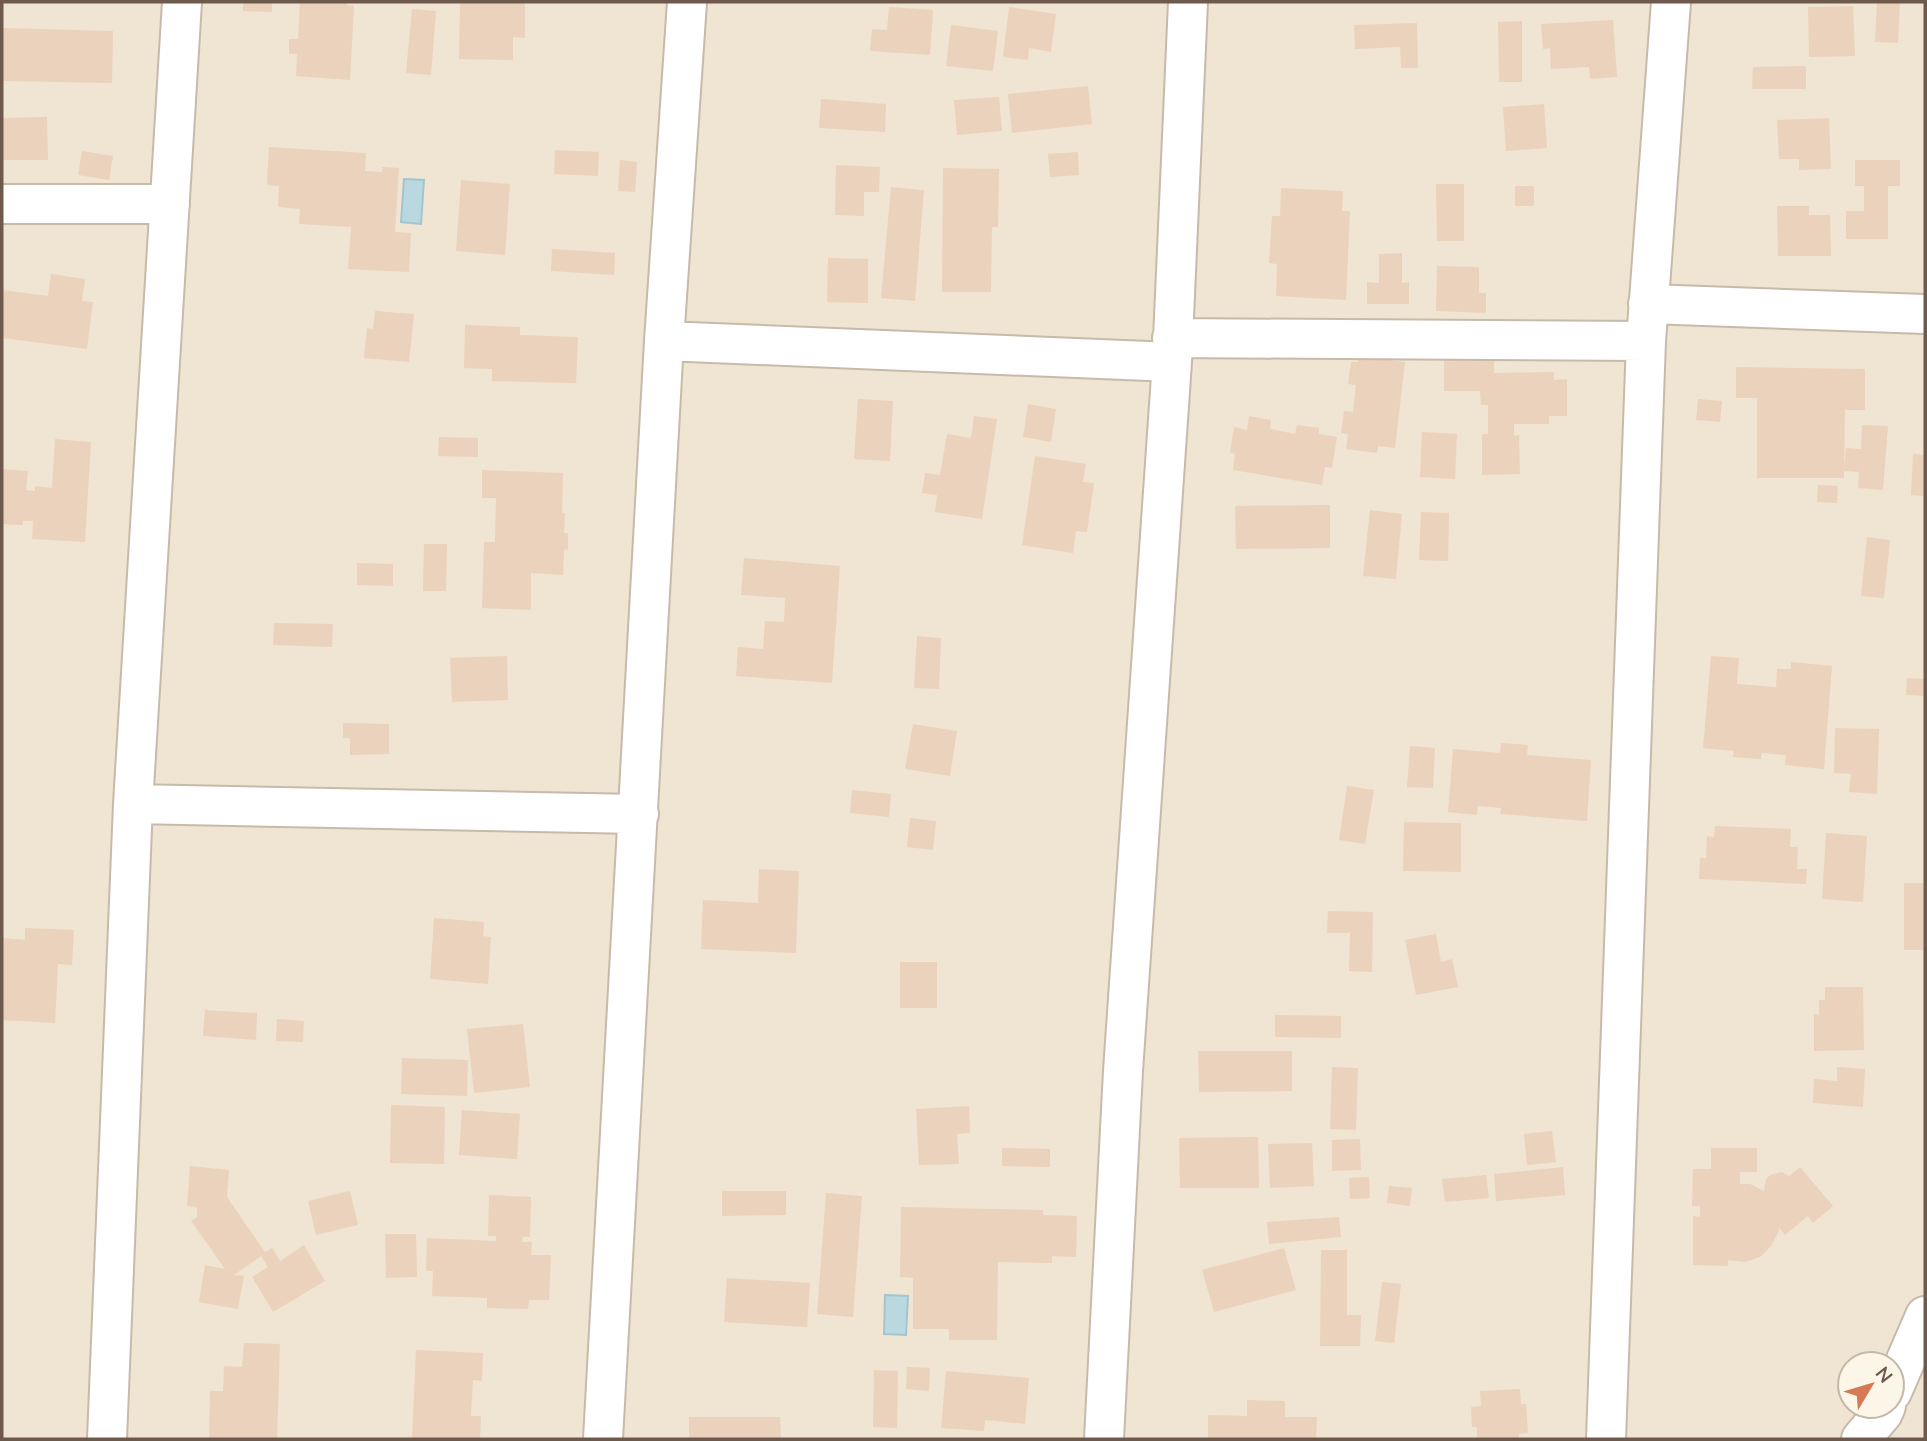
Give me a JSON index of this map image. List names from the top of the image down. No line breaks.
{"north":"top right"}
